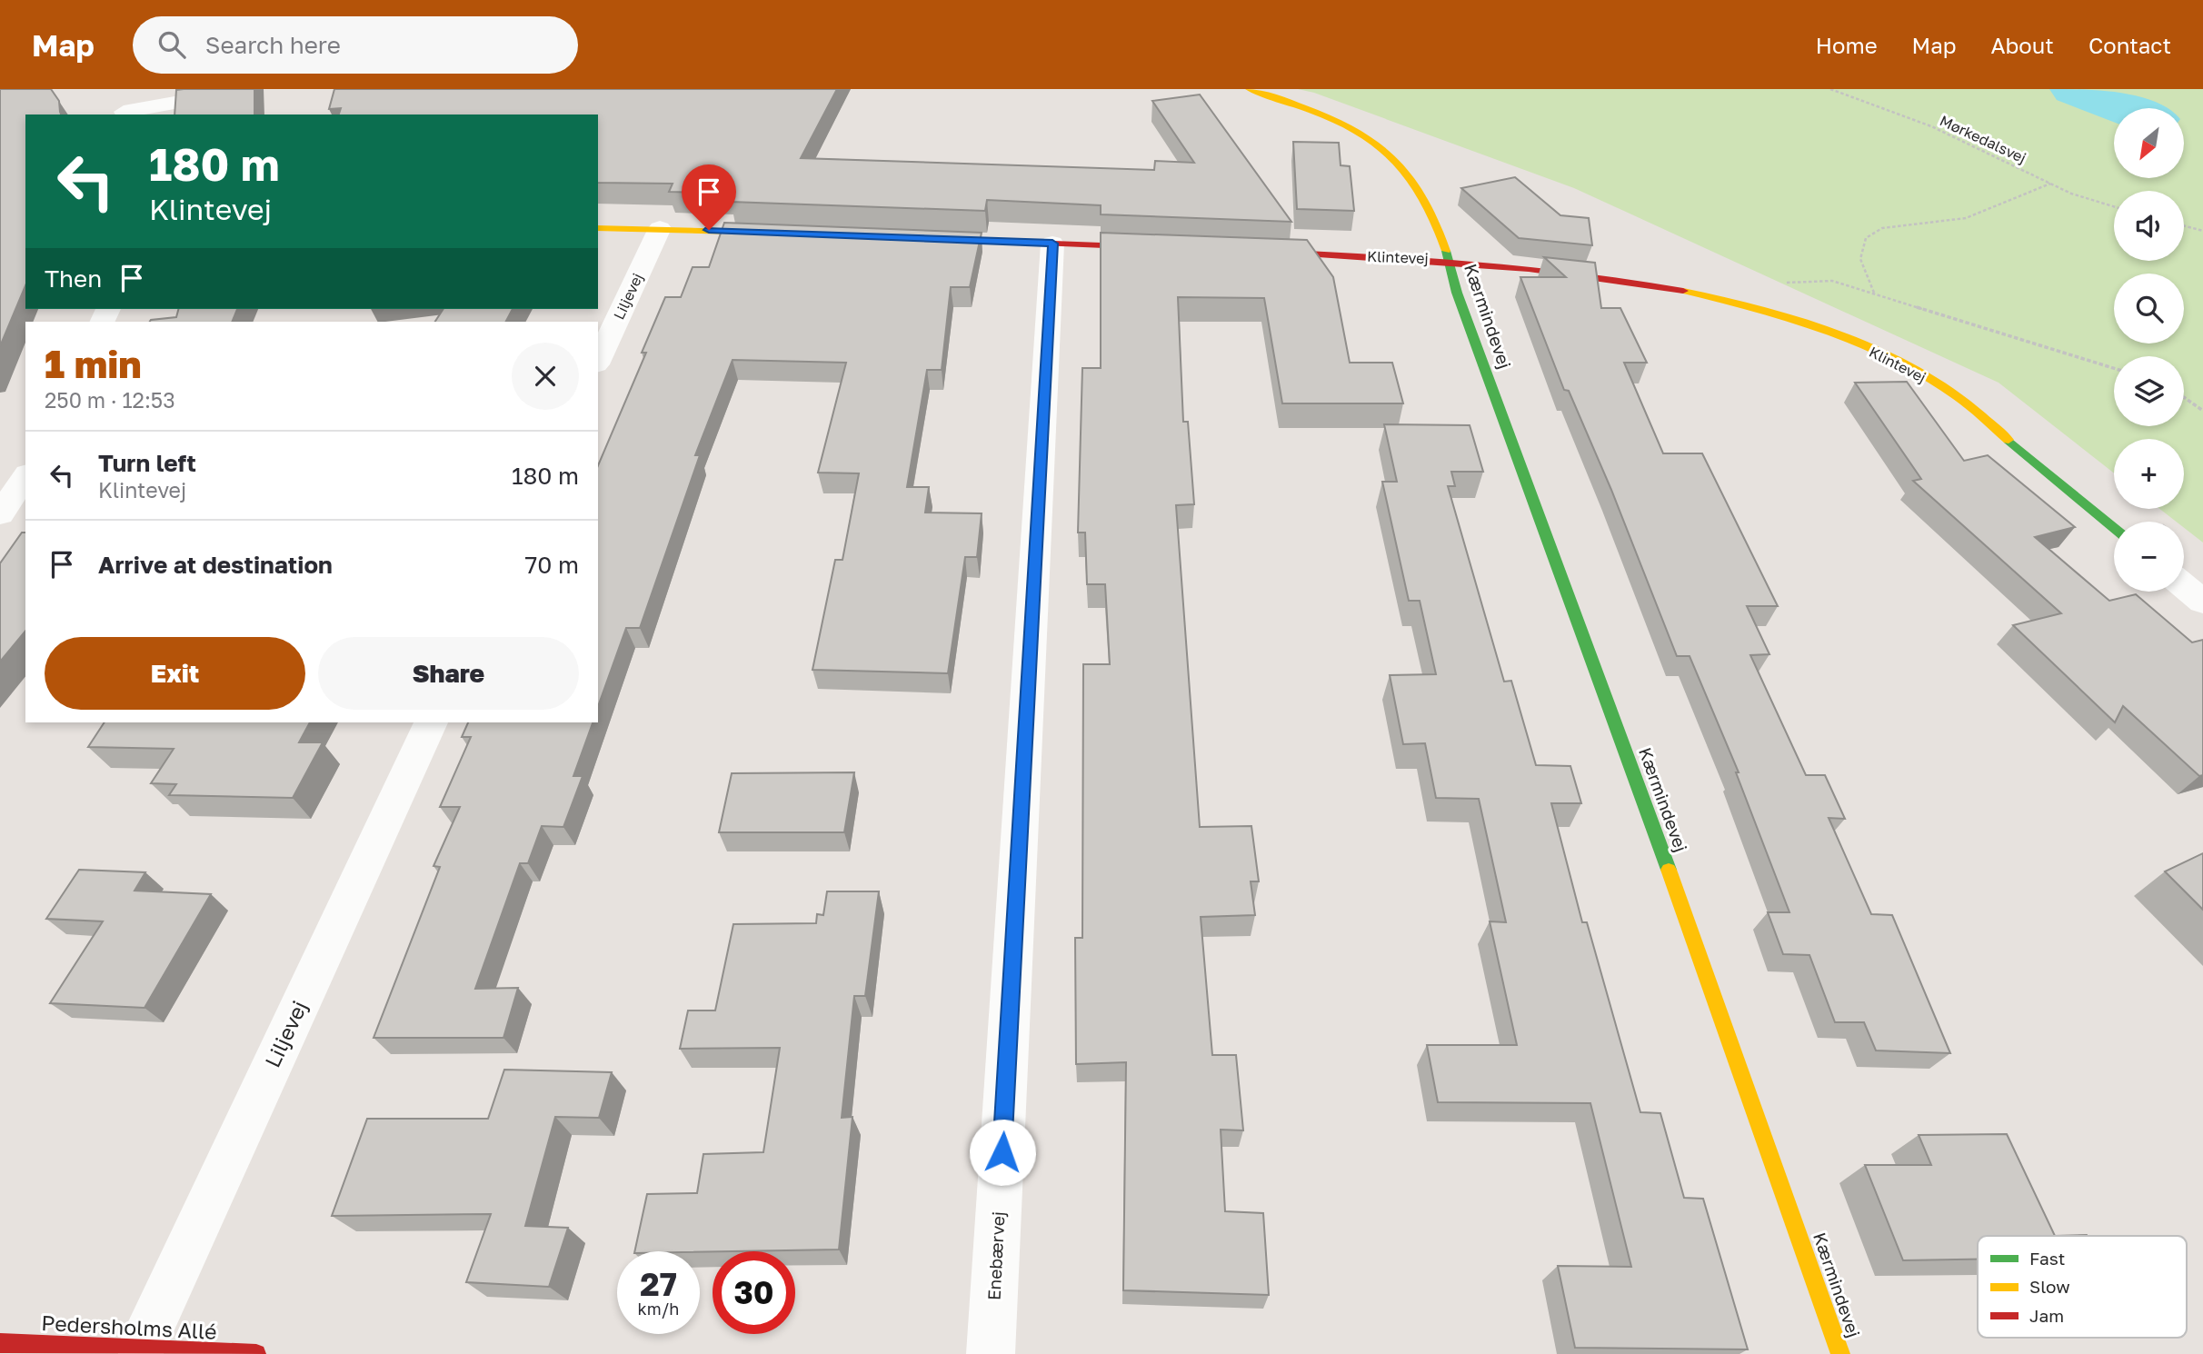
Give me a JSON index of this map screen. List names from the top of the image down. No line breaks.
{"streets":{"street":["Klintevej","Liljevej","Kærmindevej","Enebærvej","Pedersholms Allé"],"path":["Mørkedalsvej"]},"crossings":[["Klintevej","Kærmindevej"],["Liljevej","Pedersholms Allé"]],"legend":["Fast","Slow","Jam"],"north":"bottom left","page":{"header":"Map","search":"Search here","nav":["Home","Map","About","Contact"],"map_buttons":["+","−"],"turn":["180 m","Klintevej"],"then":"Then","heading":["1 min","250 m · 12:53"],"list":[{"name":"Turn left","note":"Klintevej","value":"180 m"},{"name":"Arrive at destination","value":"70 m"}],"buttons":["Exit","Share"],"speed":"27 km/h","limit":"30"}}
